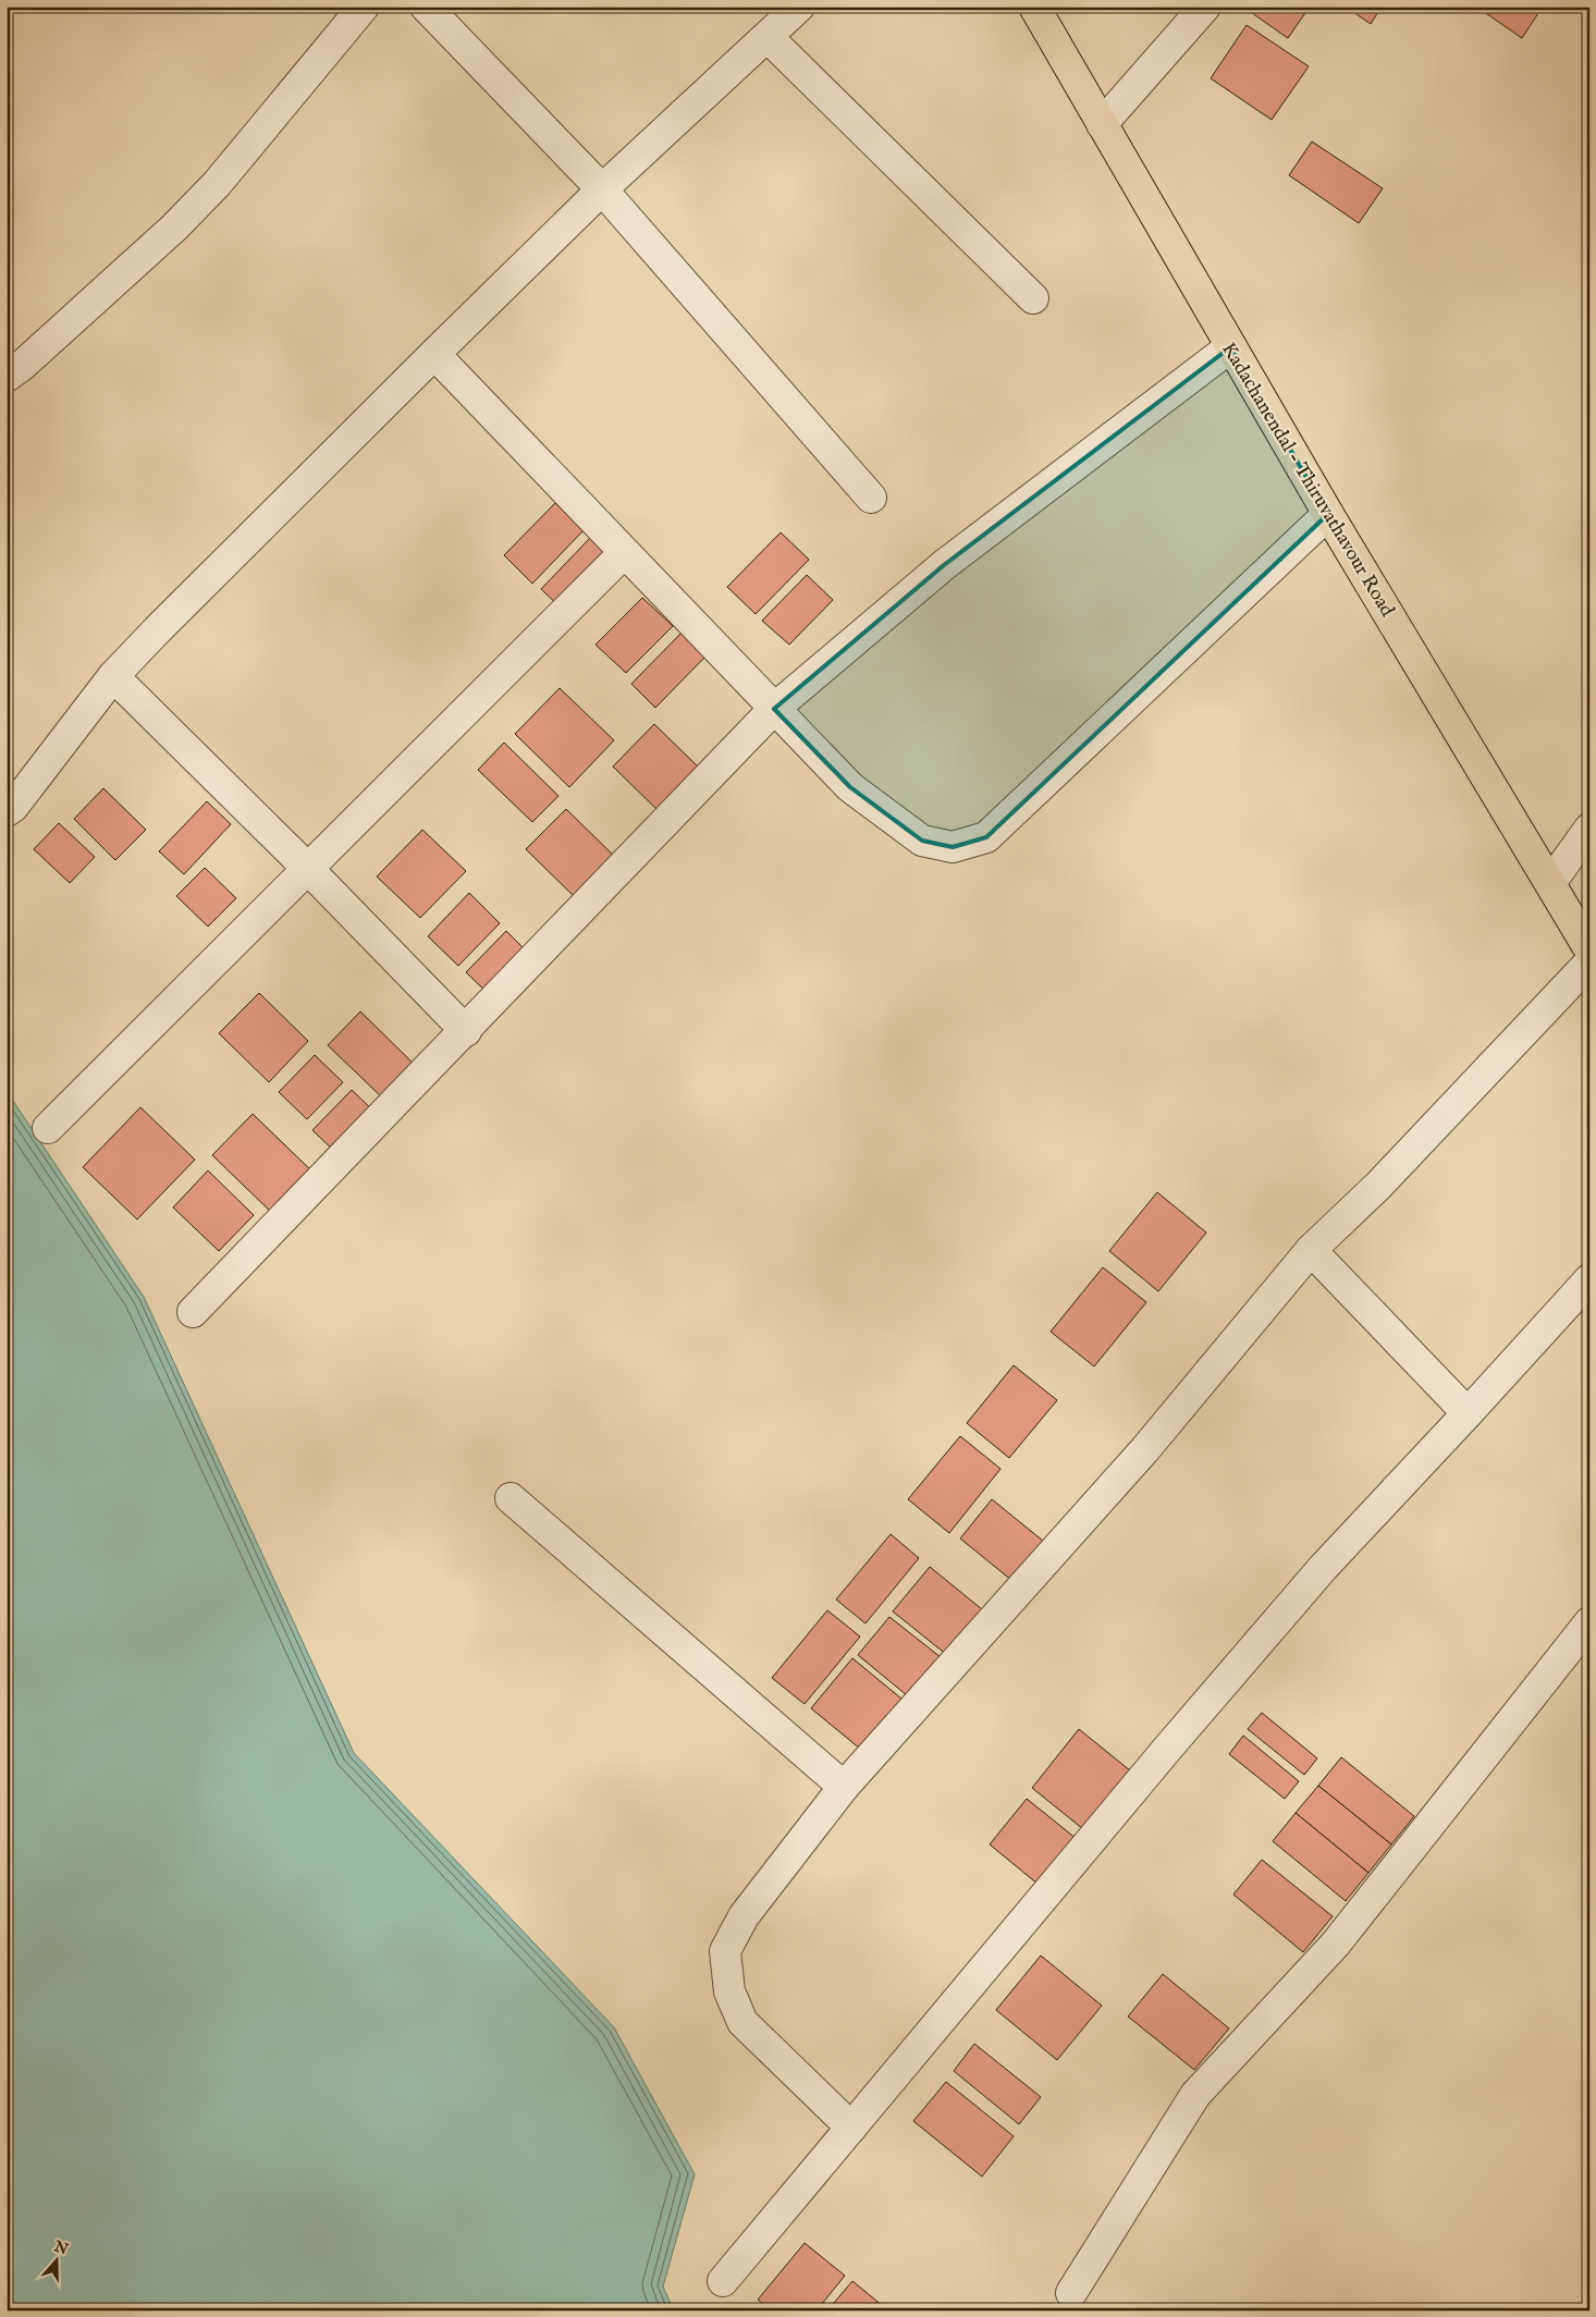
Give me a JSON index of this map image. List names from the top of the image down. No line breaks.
{"streets":{"main road":["Kadachanendal - Thiruvathavour Road"]},"north":"top"}
